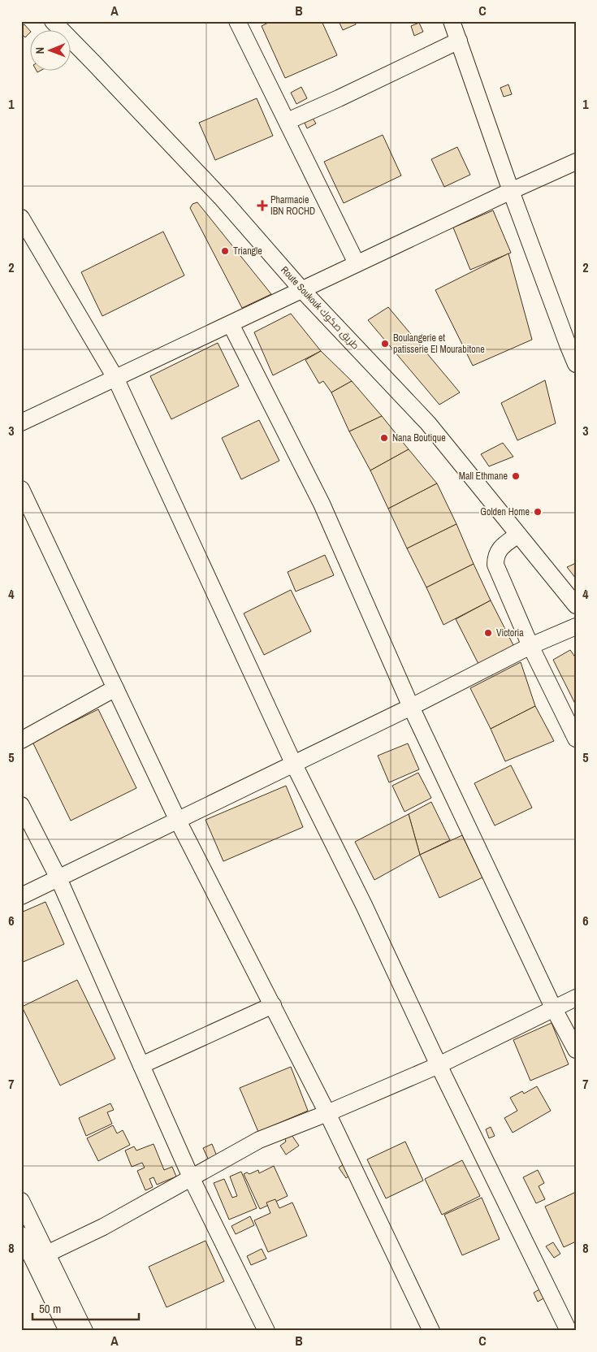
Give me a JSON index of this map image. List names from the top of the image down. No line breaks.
{"streets":{"street":["Route Soukouk طريق صكوك"]},"places":{"health":["Pharmacie IBN ROCHD"],"other":["Triangle","Boulangerie et patisserie El Mourabitone","Nana Boutique","Mall Ethmane","Golden Home","Victoria"]},"scale_bar":"50 m","north":"left","grid":{"columns":["A","B","C"],"rows":["1","2","3","4","5","6","7","8"]}}
